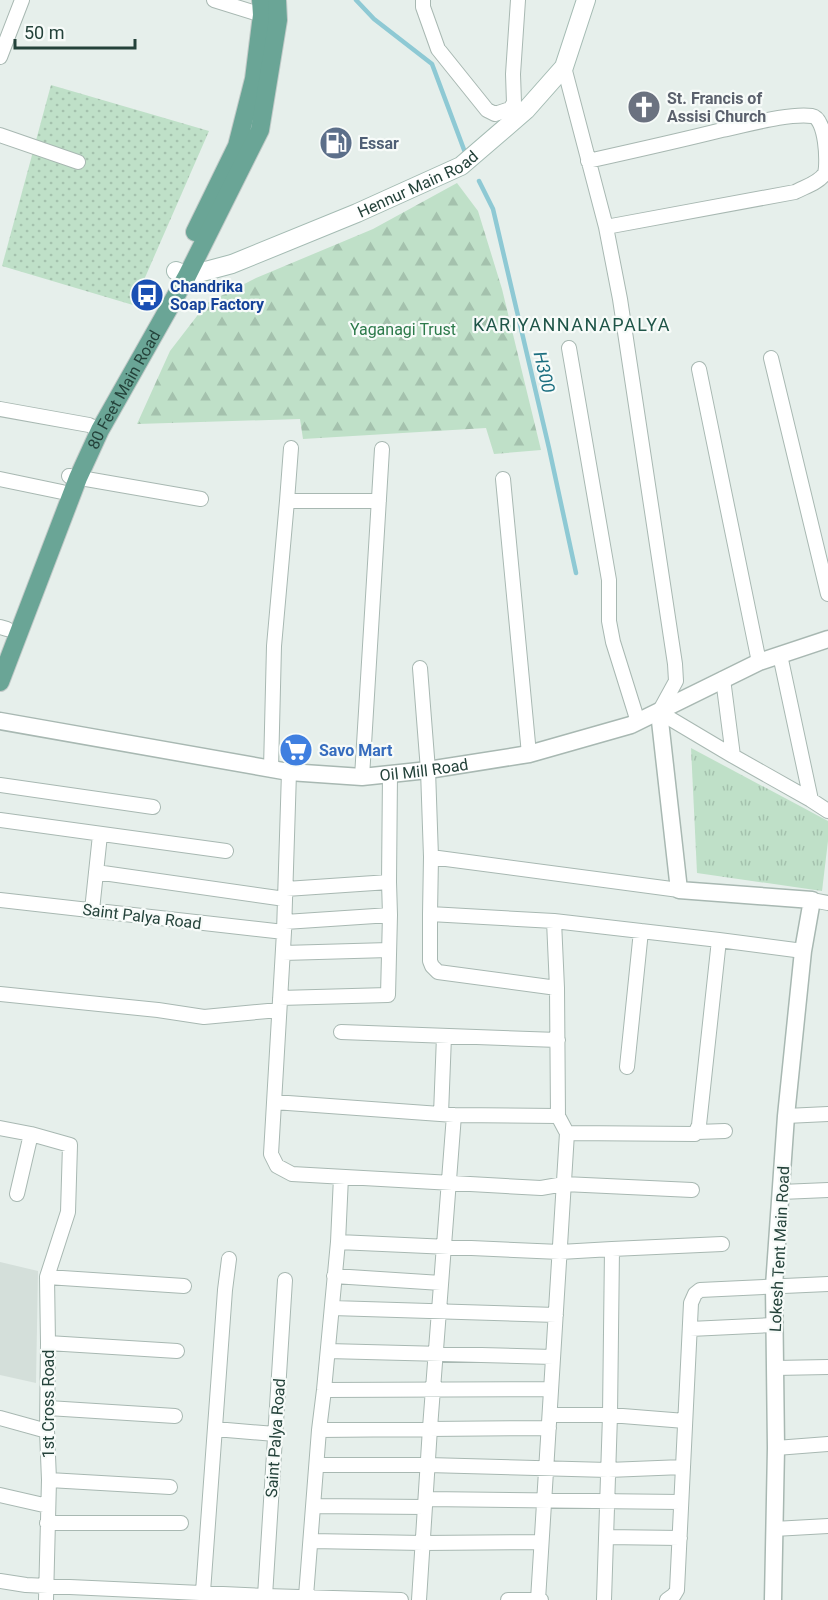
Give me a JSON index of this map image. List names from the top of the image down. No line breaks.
{"streets":{"main road":["Hennur Main Road","80 Feet Main Road"],"street":["Oil Mill Road","Saint Palya Road","Lokesh Tent Main Road","1st Cross Road"]},"crossings":[["Hennur Main Road","80 Feet Main Road"]],"districts":["KARIYANNANAPALYA"],"water":["H300"],"parks":["Yaganagi Trust"],"places":{"church":["St. Francis of Assisi Church"],"fuel station":["Essar"],"bus stop":["Chandrika Soap Factory"],"supermarket":["Savo Mart"]},"scale_bar":"50 m"}
